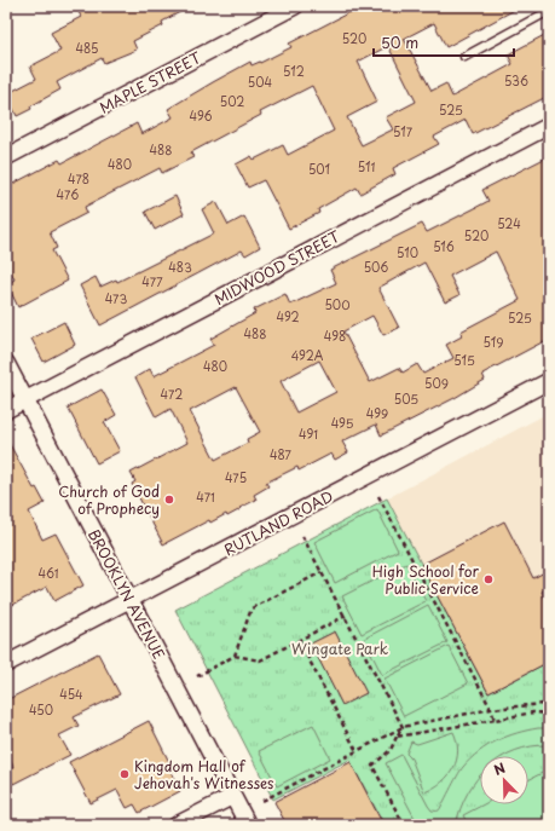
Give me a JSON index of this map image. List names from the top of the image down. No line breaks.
{"streets":{"street":["MAPLE STREET","MIDWOOD STREET","RUTLAND ROAD","BROOKLYN AVENUE"]},"crossings":[["MIDWOOD STREET","BROOKLYN AVENUE"],["RUTLAND ROAD","BROOKLYN AVENUE"]],"parks":["Wingate Park"],"places":["Church of God of Prophecy","High School for Public Service","Kingdom Hall of Jehovah's Witnesses"],"house_numbers":["520","485","512","536","504","502","525","496","517","488","480","511","501","478","476","524","520","516","510","483","506","477","473","500","492","525","488","498","519","492A","515","480","509","472","505","499","495","491","487","475","471","461","454","450"],"scale_bar":"50 m","north":"top left"}
